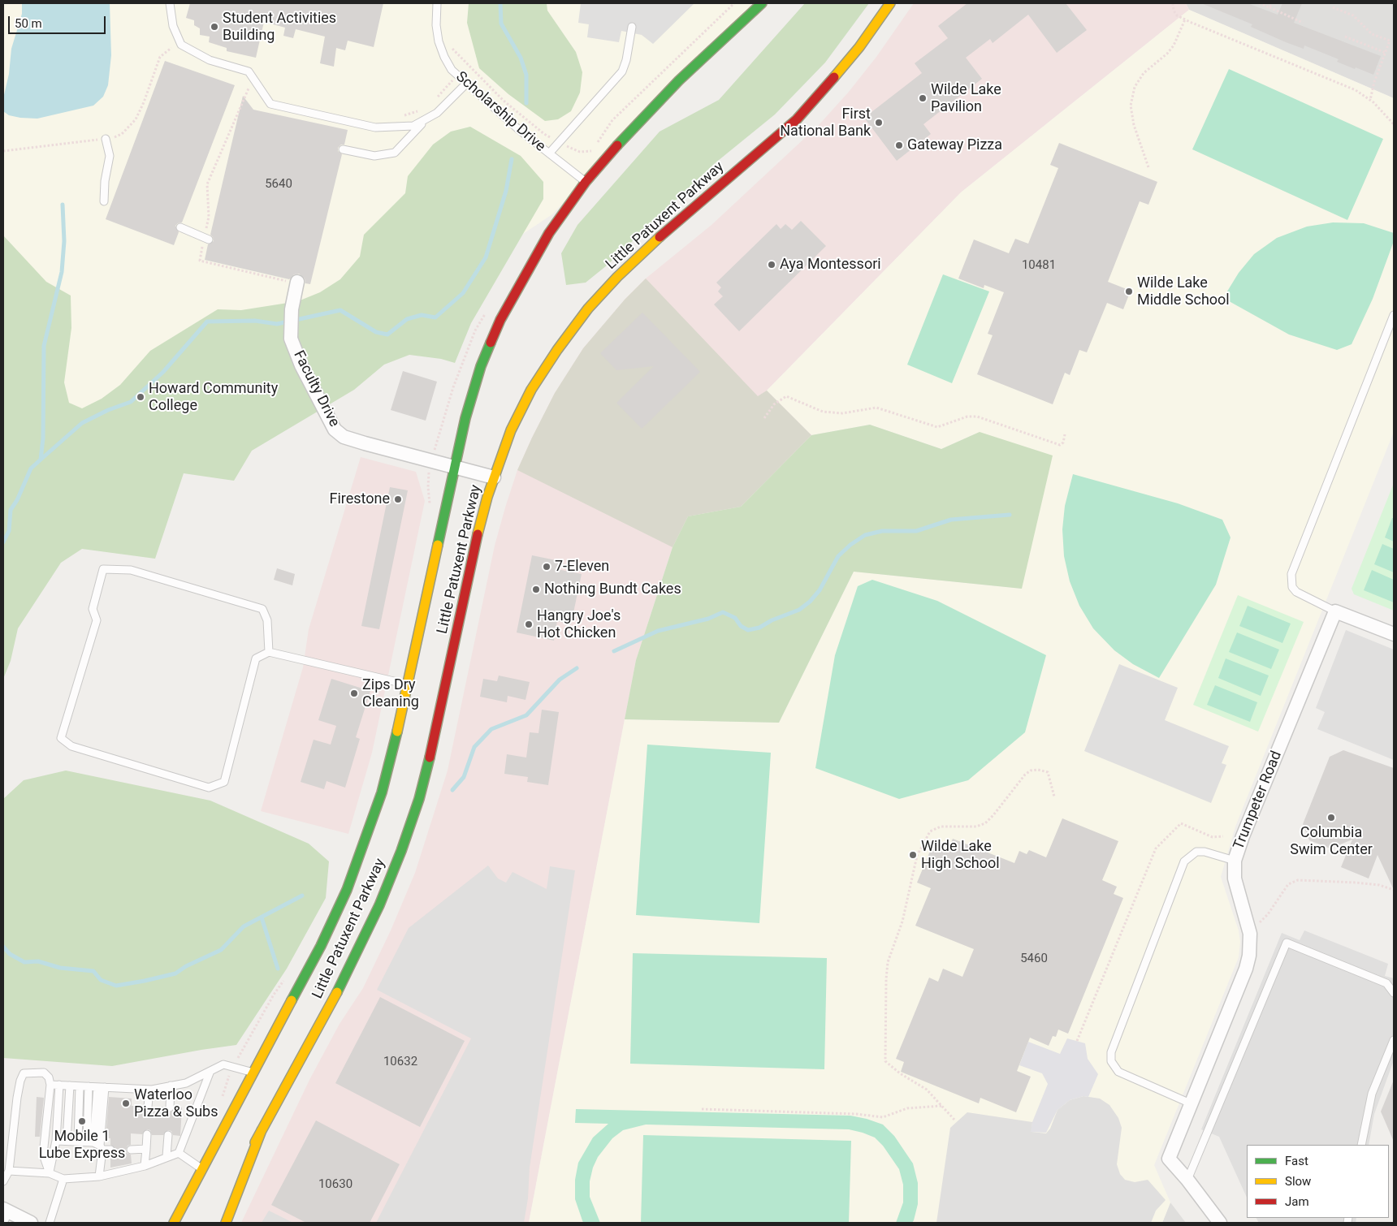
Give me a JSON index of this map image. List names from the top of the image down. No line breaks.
{"streets":{"main road":["Little Patuxent Parkway"],"street":["Faculty Drive","Trumpeter Road"],"lane":["Scholarship Drive"]},"crossings":[["Scholarship Drive","Little Patuxent Parkway"],["Little Patuxent Parkway","Faculty Drive"]],"places":["Student Activities Building","Wilde Lake Pavilion","First National Bank","Gateway Pizza","Aya Montessori","Wilde Lake Middle School","Howard Community College","Firestone","7-Eleven","Nothing Bundt Cakes","Hangry Joe's Hot Chicken","Zips Dry Cleaning","Columbia Swim Center","Wilde Lake High School","Waterloo Pizza & Subs","Mobile 1 Lube Express"],"house_numbers":["5640","10481","5460","10632","10630"],"legend":["Fast","Slow","Jam"],"scale_bar":"50 m"}
